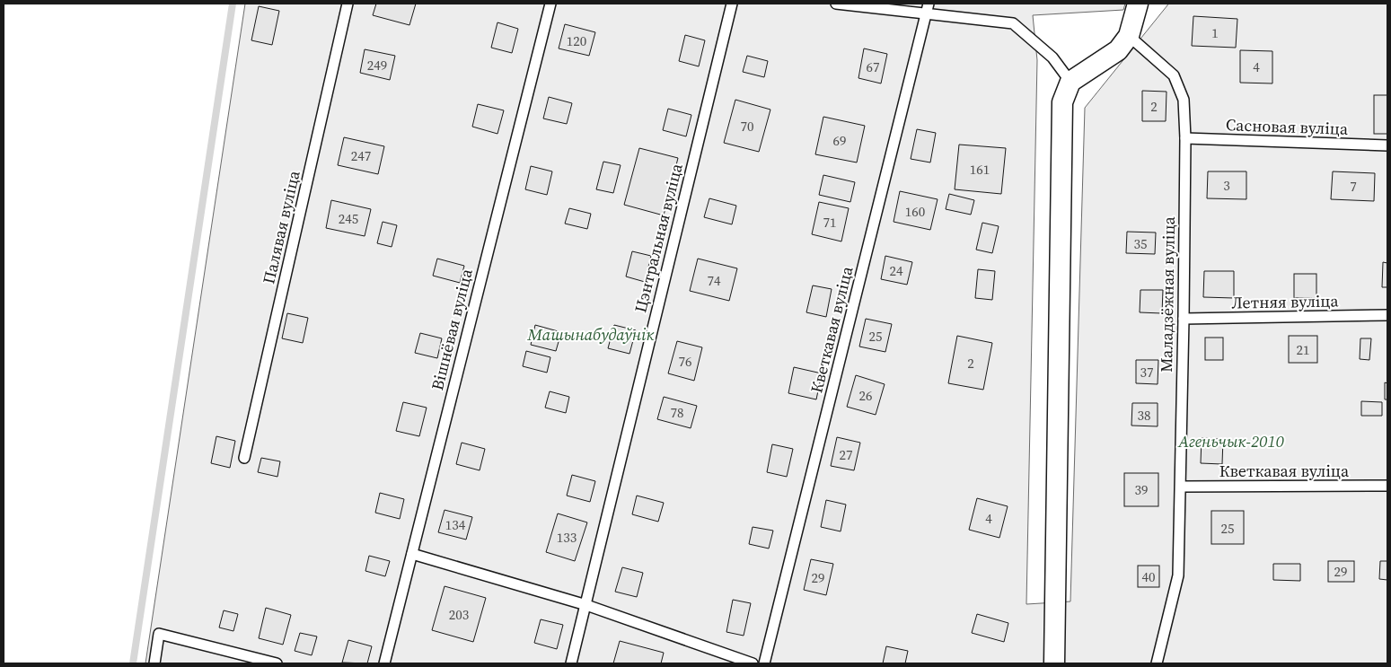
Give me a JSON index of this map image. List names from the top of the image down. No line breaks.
{"streets":{"lane":["Сасновая вуліца","Палявая вуліца","Цэнтральная вуліца","Маладзёжная вуліца","Летняя вуліца","Вішнёвая вуліца","Кветкавая вуліца"]},"crossings":[["Сасновая вуліца","Маладзёжная вуліца"],["Маладзёжная вуліца","Летняя вуліца"],["Маладзёжная вуліца","Кветкавая вуліца"]],"parks":["Машынабудаўнік","Агеньчык-2010"],"house_numbers":["1","120","249","67","4","2","70","69","247","161","3","7","160","245","71","35","24","74","25","21","76","2","37","26","78","38","27","39","4","134","25","133","29","40","29","203"]}
